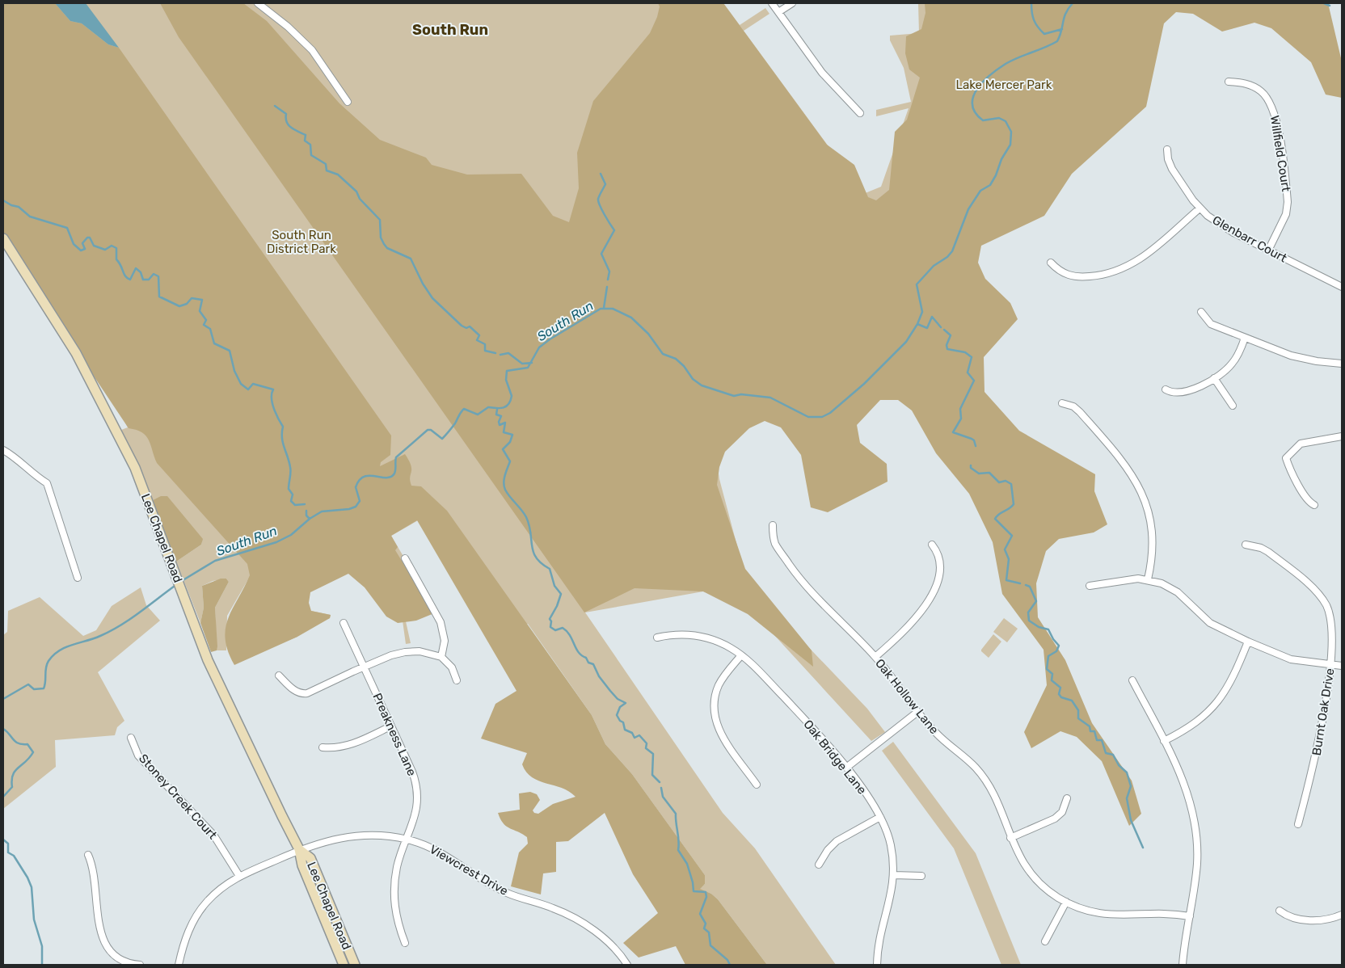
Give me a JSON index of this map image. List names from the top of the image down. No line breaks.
{"streets":{"main road":["Lee Chapel Road"],"street":["Willfield Court","Glenbarr Court","Oak Hollow Lane","Burnt Oak Drive","Preakness Lane","Oak Bridge Lane","Stoney Creek Court","Viewcrest Drive"]},"crossings":[["Willfield Court","Glenbarr Court"],["Lee Chapel Road","Viewcrest Drive"],["Preakness Lane","Viewcrest Drive"],["Stoney Creek Court","Viewcrest Drive"]],"districts":["South Run"],"water":["South Run"],"parks":["Lake Mercer Park","South Run District Park"]}
